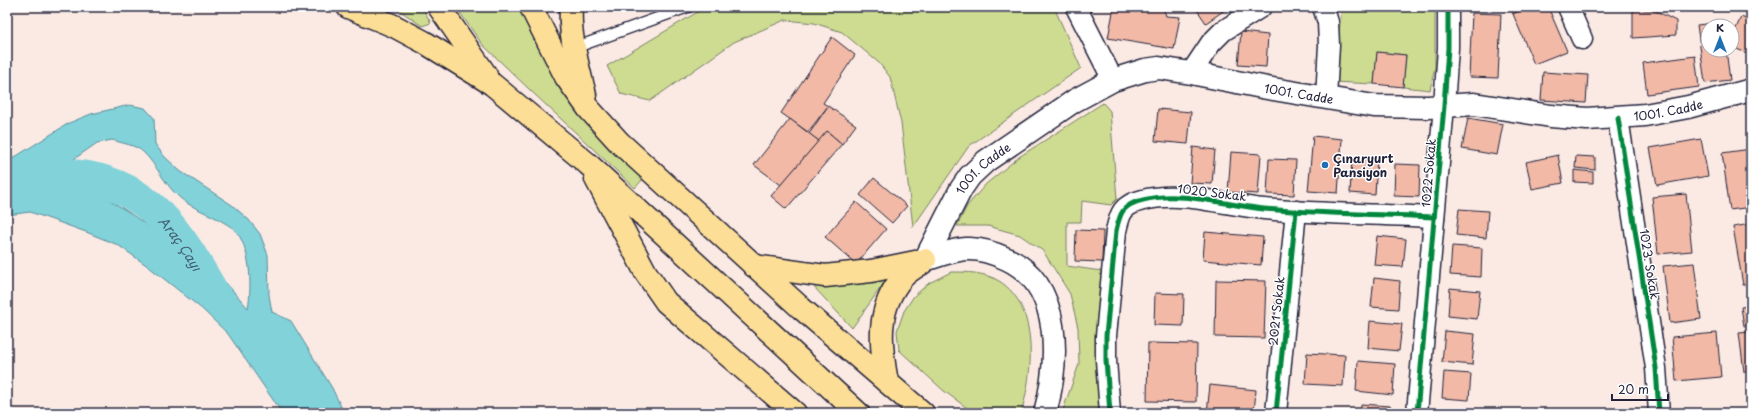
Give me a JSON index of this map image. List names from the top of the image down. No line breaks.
{"streets":{"main road":["1001. Cadde"],"street":["1022 Sokak","1020 Sokak","1023. Sokak","2021 Sokak"]},"crossings":[["1001. Cadde","1022 Sokak"],["1001. Cadde","1023. Sokak"],["1022 Sokak","1020 Sokak"],["1020 Sokak","2021 Sokak"]],"water":["Araç Çayı"],"places":["Çınaryurt Pansiyon"],"scale_bar":"20 m","north":"top"}
